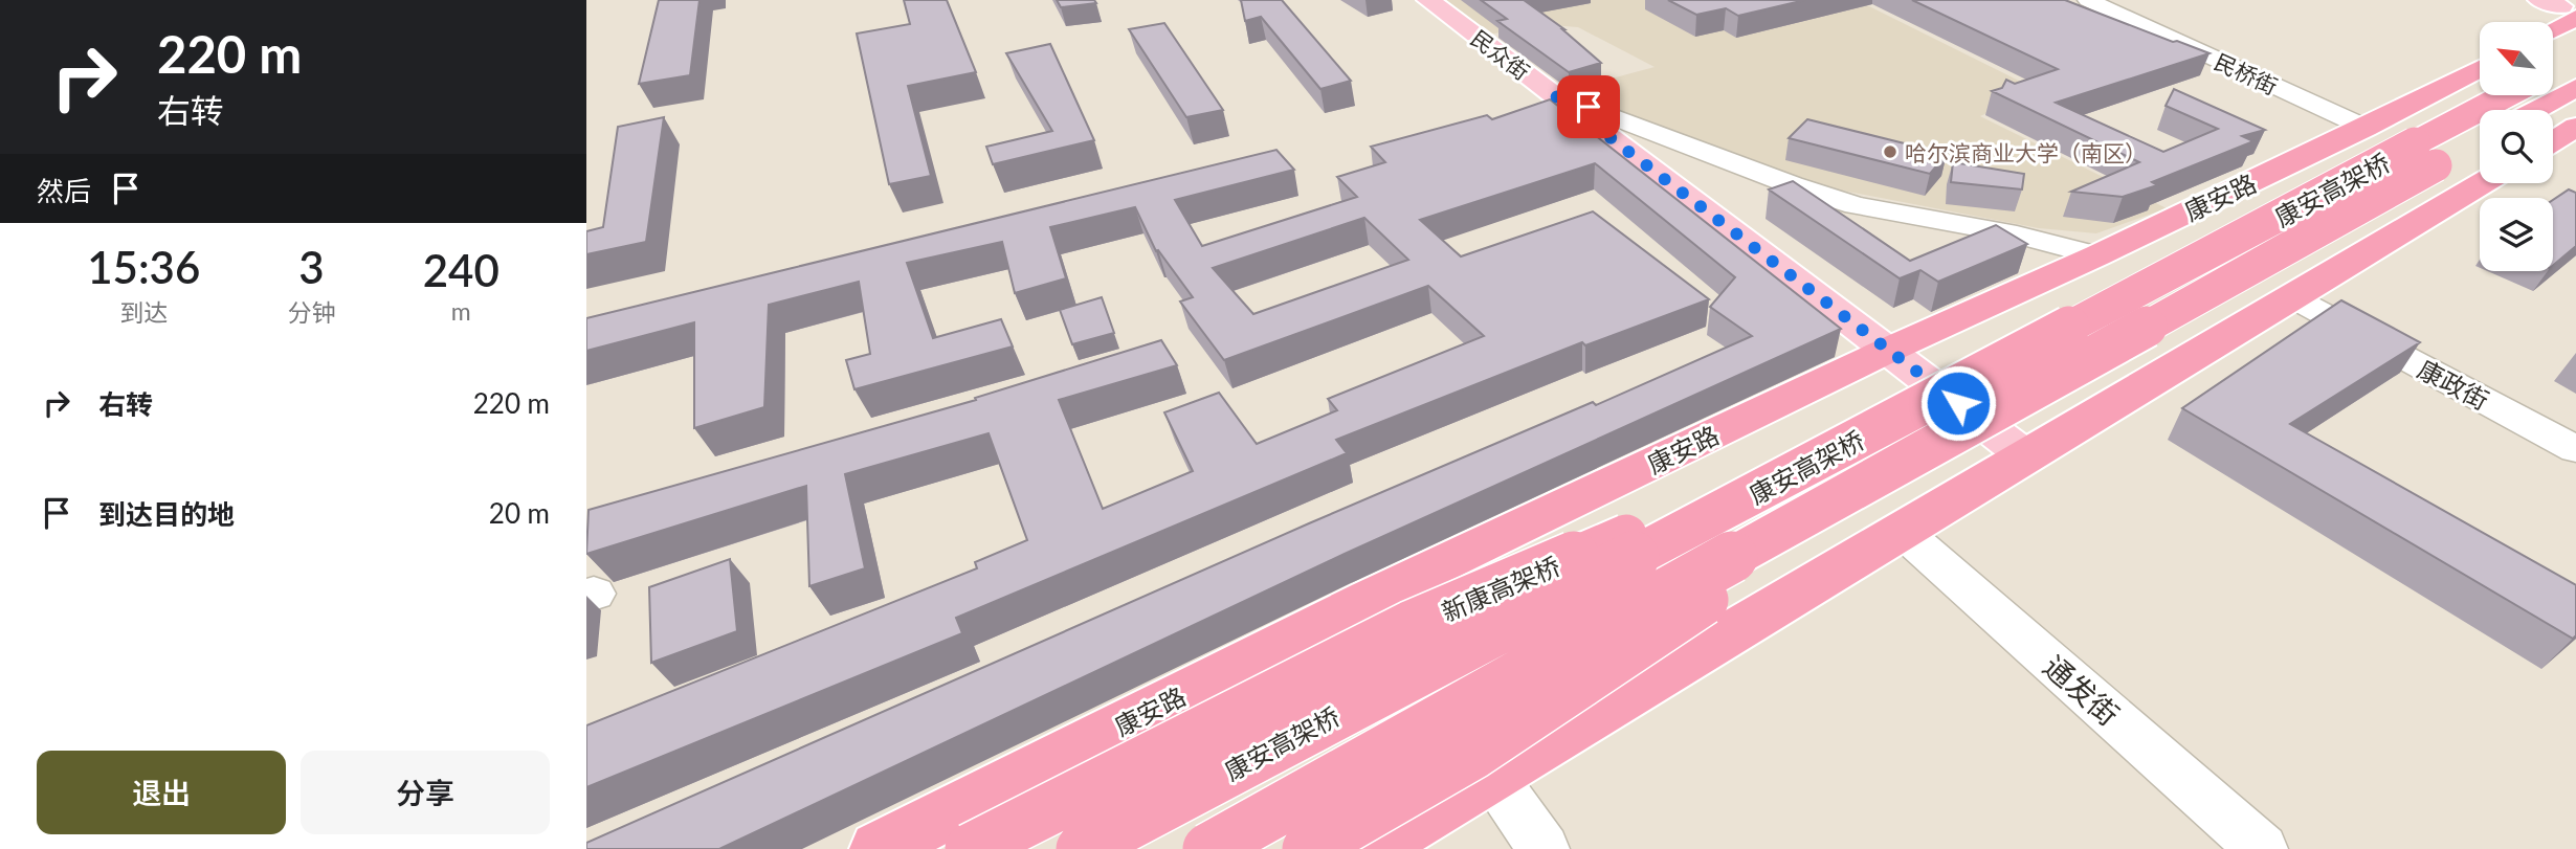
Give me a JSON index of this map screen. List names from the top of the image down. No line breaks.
{"streets":{"highway":["康安高架桥","康安路","新康高架桥"],"main road":["民众街"],"street":["民桥街","康政街","通发街"]},"crossings":[["民众街","康安路"],["民桥街","康安路"],["康安高架桥","新康高架桥"]],"places":["哈尔滨商业大学（南区）"],"north":"top left","page":{"turn":["220 m","右转"],"then":"然后","eta":["15:36","到达","3","分钟","240","m"],"list":[{"name":"右转","value":"220 m"},{"name":"到达目的地","value":"20 m"}],"buttons":["退出","分享"]}}
